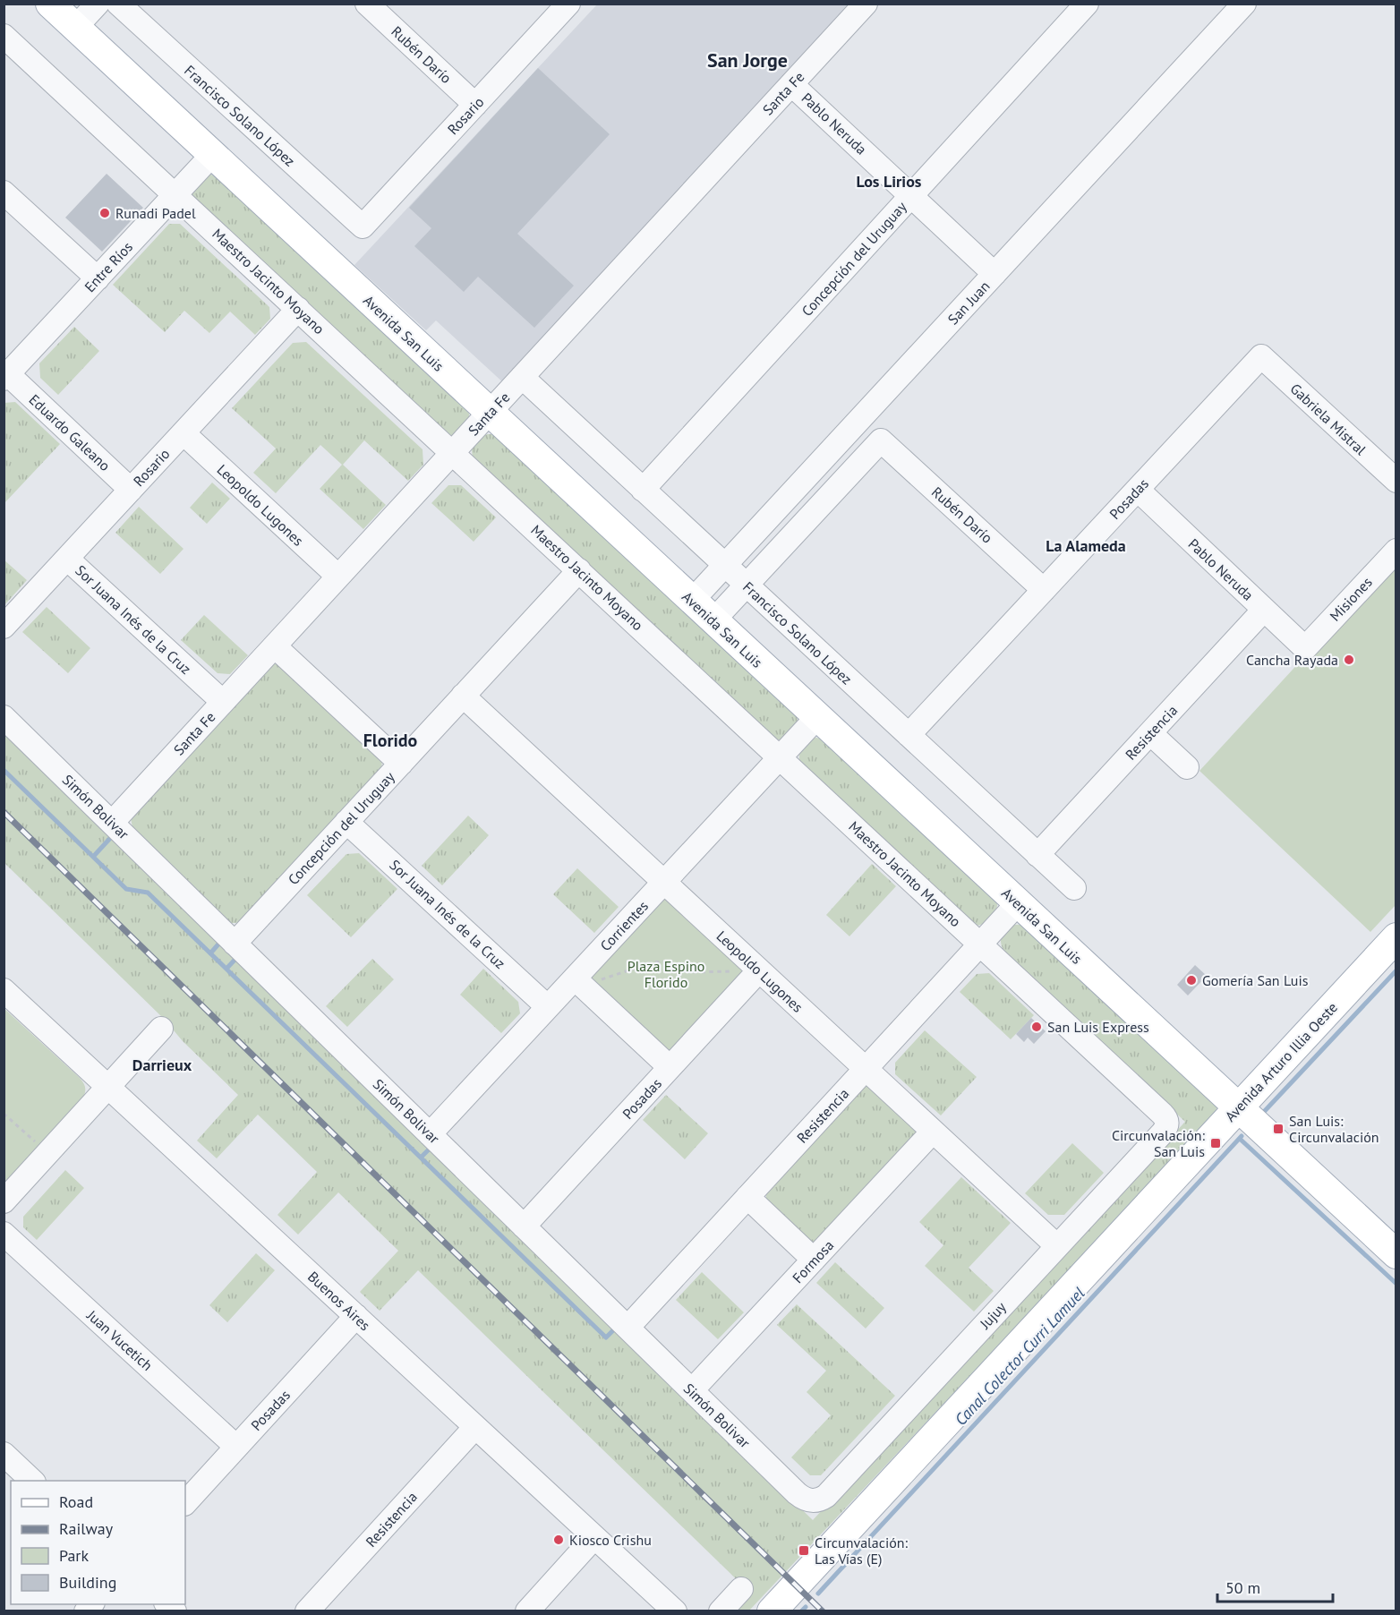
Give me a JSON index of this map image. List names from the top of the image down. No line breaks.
{"streets":{"main road":["Avenida San Luis","Avenida Arturo Illia Oeste"],"street":["Rubén Darío","Santa Fe","Francisco Solano López","Rosario","Pablo Neruda","Concepción del Uruguay","Entre Ríos","Maestro Jacinto Moyano","San Juan","Gabriela Mistral","Eduardo Galeano","Posadas","Leopoldo Lugones","Misiones","Sor Juana Inés de la Cruz","Resistencia","Simón Bolivar","Corrientes","Formosa","Buenos Aires","Jujuy","Juan Vucetich"]},"crossings":[["Rubén Darío","Francisco Solano López"],["Rubén Darío","Rosario"],["Rubén Darío","Posadas"],["Santa Fe","Francisco Solano López"],["Santa Fe","Pablo Neruda"],["Santa Fe","Maestro Jacinto Moyano"],["Santa Fe","Avenida San Luis"],["Santa Fe","Leopoldo Lugones"],["Santa Fe","Sor Juana Inés de la Cruz"],["Santa Fe","Simón Bolivar"],["Francisco Solano López","Rosario"],["Francisco Solano López","Concepción del Uruguay"],["Francisco Solano López","San Juan"],["Francisco Solano López","Posadas"],["Francisco Solano López","Resistencia"],["Rosario","Maestro Jacinto Moyano"],["Rosario","Eduardo Galeano"],["Rosario","Leopoldo Lugones"],["Rosario","Sor Juana Inés de la Cruz"],["Pablo Neruda","Concepción del Uruguay"],["Pablo Neruda","San Juan"],["Pablo Neruda","Posadas"],["Pablo Neruda","Misiones"],["Pablo Neruda","Resistencia"],["Concepción del Uruguay","Maestro Jacinto Moyano"],["Concepción del Uruguay","Leopoldo Lugones"],["Concepción del Uruguay","Sor Juana Inés de la Cruz"],["Concepción del Uruguay","Simón Bolivar"],["Entre Ríos","Maestro Jacinto Moyano"],["Entre Ríos","Avenida San Luis"],["Entre Ríos","Eduardo Galeano"],["Maestro Jacinto Moyano","Resistencia"],["Maestro Jacinto Moyano","Corrientes"],["Maestro Jacinto Moyano","Jujuy"],["San Juan","Avenida San Luis"],["Avenida San Luis","Resistencia"],["Avenida San Luis","Corrientes"],["Avenida San Luis","Avenida Arturo Illia Oeste"],["Gabriela Mistral","Posadas"],["Posadas","Leopoldo Lugones"],["Posadas","Simón Bolivar"],["Posadas","Buenos Aires"],["Posadas","Juan Vucetich"],["Leopoldo Lugones","Resistencia"],["Leopoldo Lugones","Corrientes"],["Leopoldo Lugones","Formosa"],["Leopoldo Lugones","Jujuy"],["Sor Juana Inés de la Cruz","Corrientes"],["Resistencia","Simón Bolivar"],["Resistencia","Buenos Aires"],["Simón Bolivar","Corrientes"],["Simón Bolivar","Formosa"],["Simón Bolivar","Jujuy"]],"districts":["San Jorge","Los Lirios","La Alameda","Florido","Darrieux"],"water":["Canal Colector Curri Lamuel"],"parks":["Plaza Espino Florido"],"places":{"other":["Runadi Padel","Cancha Rayada","Gomería San Luis","San Luis Express","Kiosco Crishu"],"transit":["San Luis: Circunvalación","Circunvalación: San Luis","Circunvalación: Las Vías (E)"]},"legend":["Road","Railway","Park","Building"],"scale_bar":"50 m"}
